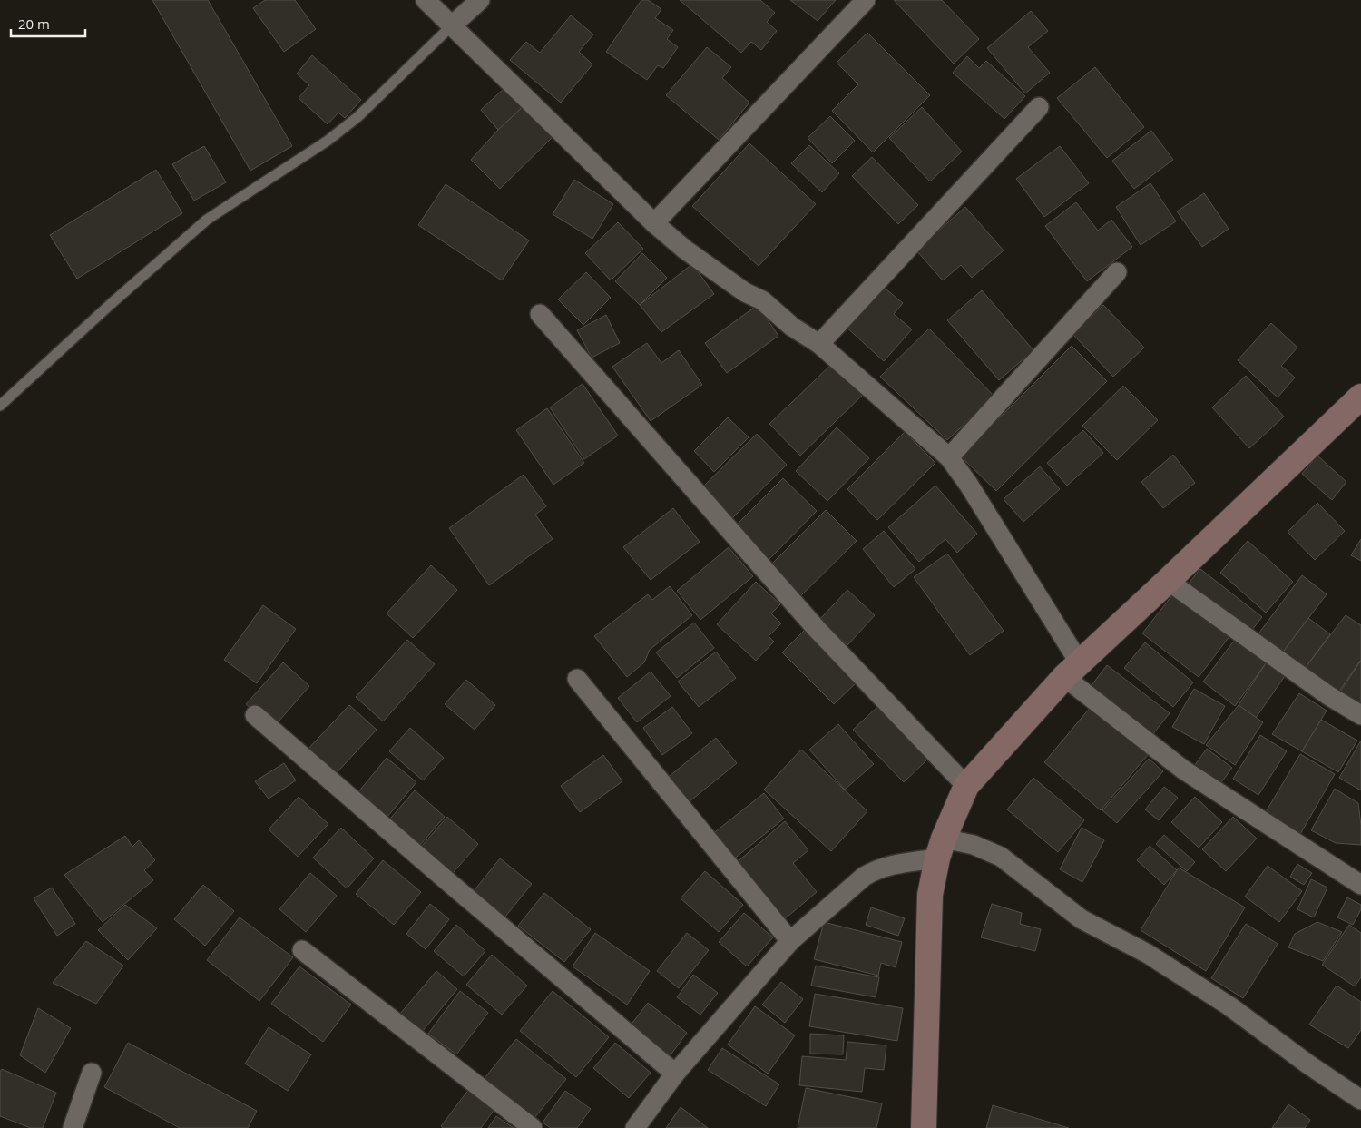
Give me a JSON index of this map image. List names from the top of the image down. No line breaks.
{"scale_bar":"20 m"}
